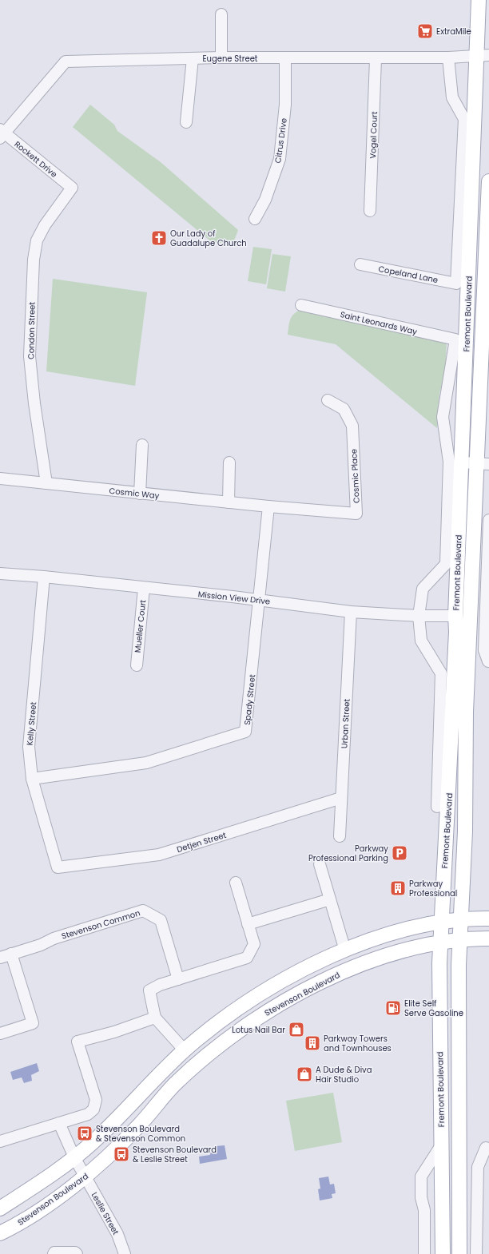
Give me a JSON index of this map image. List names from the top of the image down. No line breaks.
{"streets":{"main road":["Fremont Boulevard","Stevenson Boulevard"],"street":["Eugene Street","Vogel Court","Citrus Drive","Rockett Drive","Copeland Lane","Saint Leonards Way","Condon Street","Cosmic Place","Cosmic Way","Mission View Drive","Mueller Court","Spady Street","Kelly Street","Urban Street","Detjen Street","Stevenson Common","Leslie Street"]},"crossings":[["Eugene Street","Vogel Court"],["Eugene Street","Citrus Drive"],["Eugene Street","Rockett Drive"],["Eugene Street","Fremont Boulevard"],["Rockett Drive","Condon Street"],["Copeland Lane","Fremont Boulevard"],["Fremont Boulevard","Saint Leonards Way"],["Fremont Boulevard","Mission View Drive"],["Fremont Boulevard","Stevenson Boulevard"],["Condon Street","Cosmic Way"],["Cosmic Place","Cosmic Way"],["Cosmic Place","Spady Street"],["Cosmic Way","Spady Street"],["Mission View Drive","Mueller Court"],["Mission View Drive","Spady Street"],["Mission View Drive","Kelly Street"],["Mission View Drive","Urban Street"],["Spady Street","Kelly Street"],["Kelly Street","Detjen Street"],["Urban Street","Detjen Street"],["Stevenson Boulevard","Leslie Street"]],"places":{"supermarket":["ExtraMile"],"church":["Our Lady of Guadalupe Church"],"parking":["Parkway Professional Parking"],"building":["Parkway Professional","Parkway Towers and Townhouses"],"fuel station":["Elite Self Serve Gasoline"],"shop":["Lotus Nail Bar","A Dude & Diva Hair Studio"],"bus stop":["Stevenson Boulevard & Stevenson Common","Stevenson Boulevard & Leslie Street"]}}
